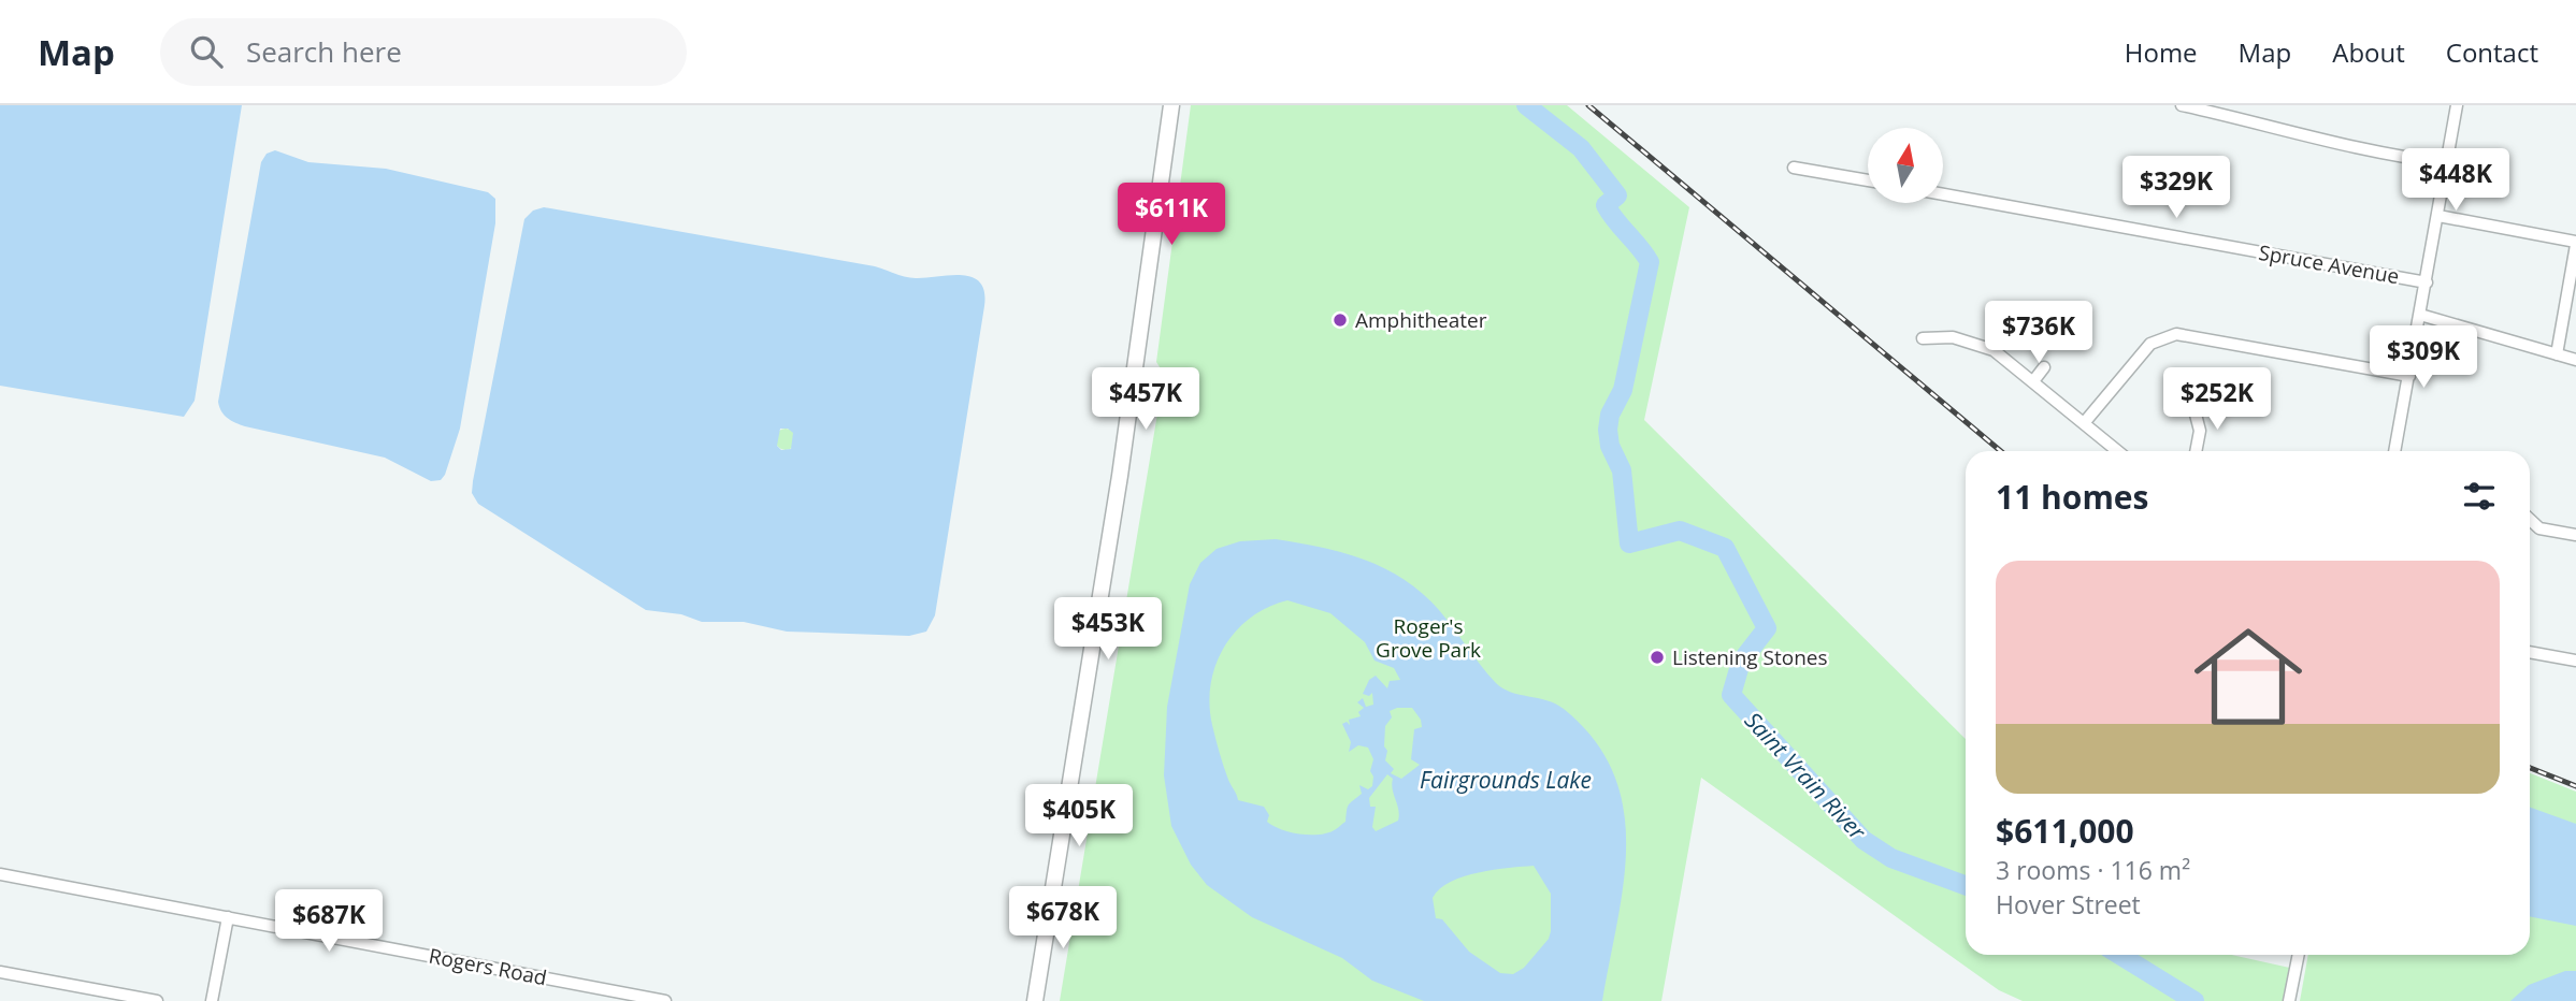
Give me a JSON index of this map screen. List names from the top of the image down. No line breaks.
{"streets":{"street":["Spruce Avenue","Rogers Road"]},"water":["Saint Vrain River","Fairgrounds Lake"],"parks":["Roger's Grove Park"],"places":["Amphitheater","Listening Stones"],"north":"top","page":{"header":"Map","search":"Search here","nav":["Home","Map","About","Contact"],"price":["$448K","$329K","$611K","$736K","$309K","$457K","$252K","$453K","$405K","$678K","$687K"],"heading":"11 homes","list":[{"name":"$611,000","note":"3 rooms · 116 m² · Hover Street"}]}}
